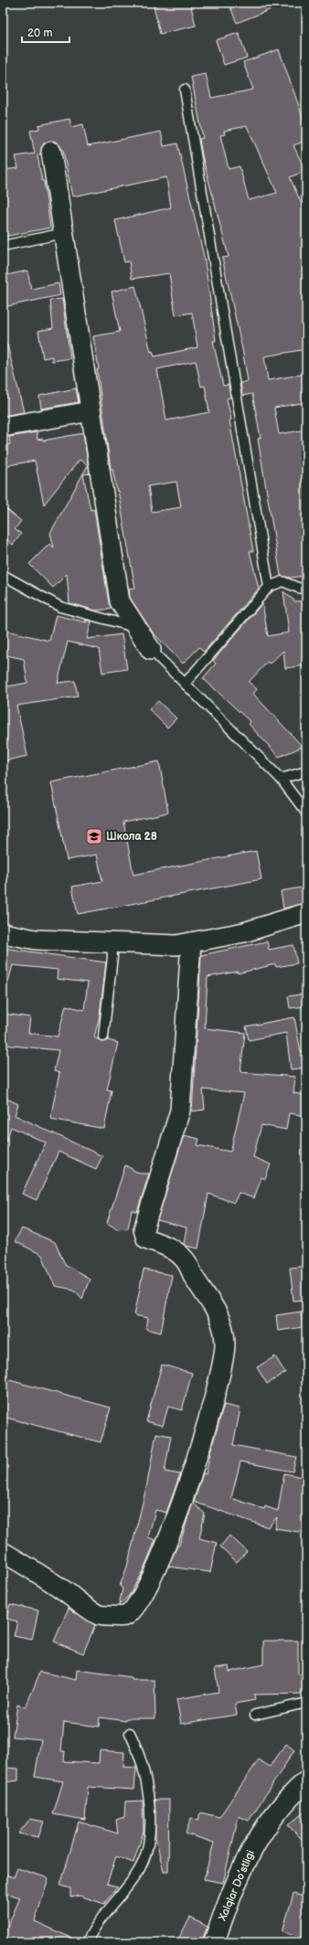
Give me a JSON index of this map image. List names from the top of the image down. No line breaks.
{"streets":{"main road":["Xalqlar Do’stligi"]},"places":{"school or university":["Школа 28"]},"scale_bar":"20 m"}
